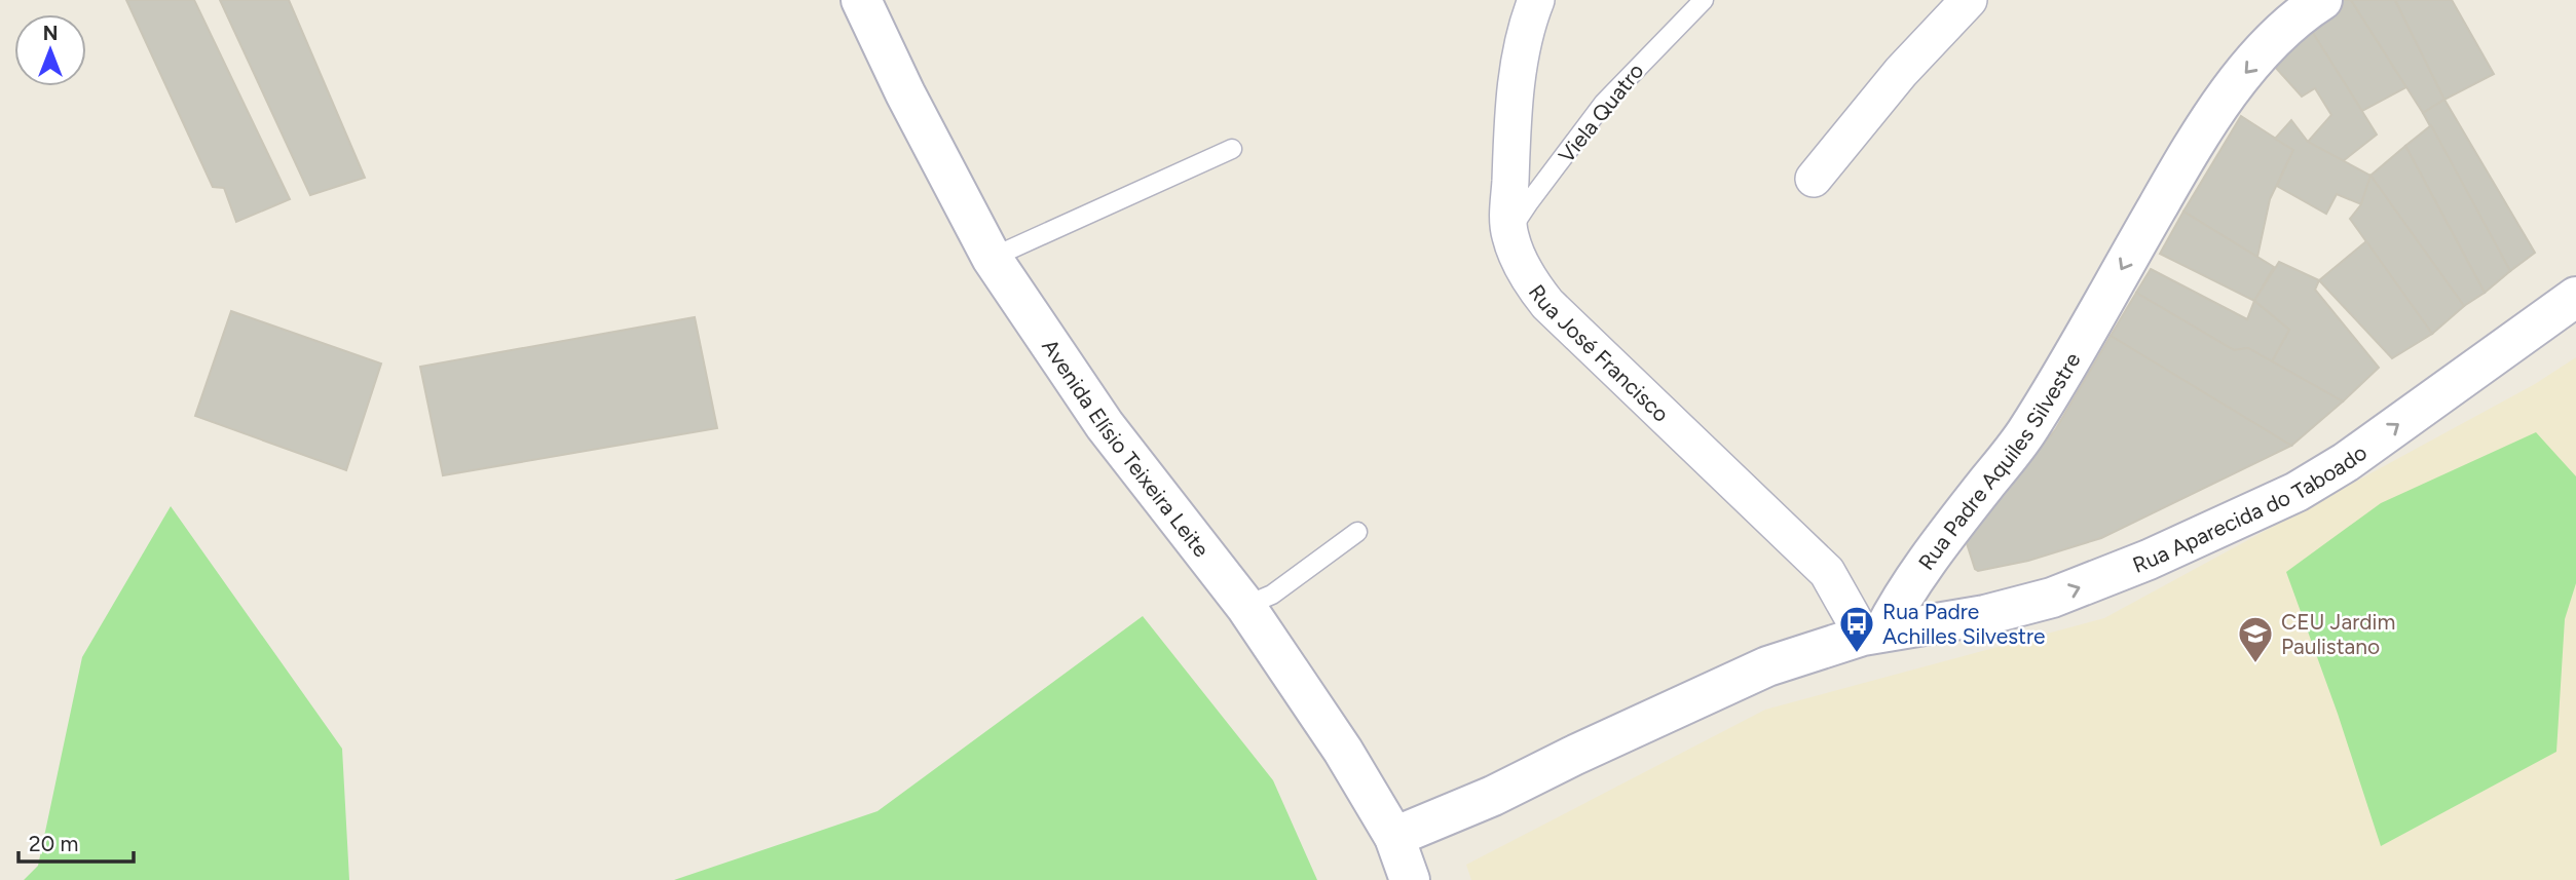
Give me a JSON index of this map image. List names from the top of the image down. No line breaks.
{"streets":{"street":["Rua José Francisco","Avenida Elísio Teixeira Leite","Rua Padre Aquiles Silvestre","Rua Aparecida do Taboado"],"lane":["Viela Quatro"]},"crossings":[["Viela Quatro","Rua José Francisco"],["Rua José Francisco","Rua Padre Aquiles Silvestre"],["Rua José Francisco","Rua Aparecida do Taboado"],["Rua Padre Aquiles Silvestre","Rua Aparecida do Taboado"]],"one_way":["Rua Aparecida do Taboado"],"places":{"bus stop":["Rua Padre Achilles Silvestre"],"school or university":["CEU Jardim Paulistano"]},"scale_bar":"20 m","north":"top"}
